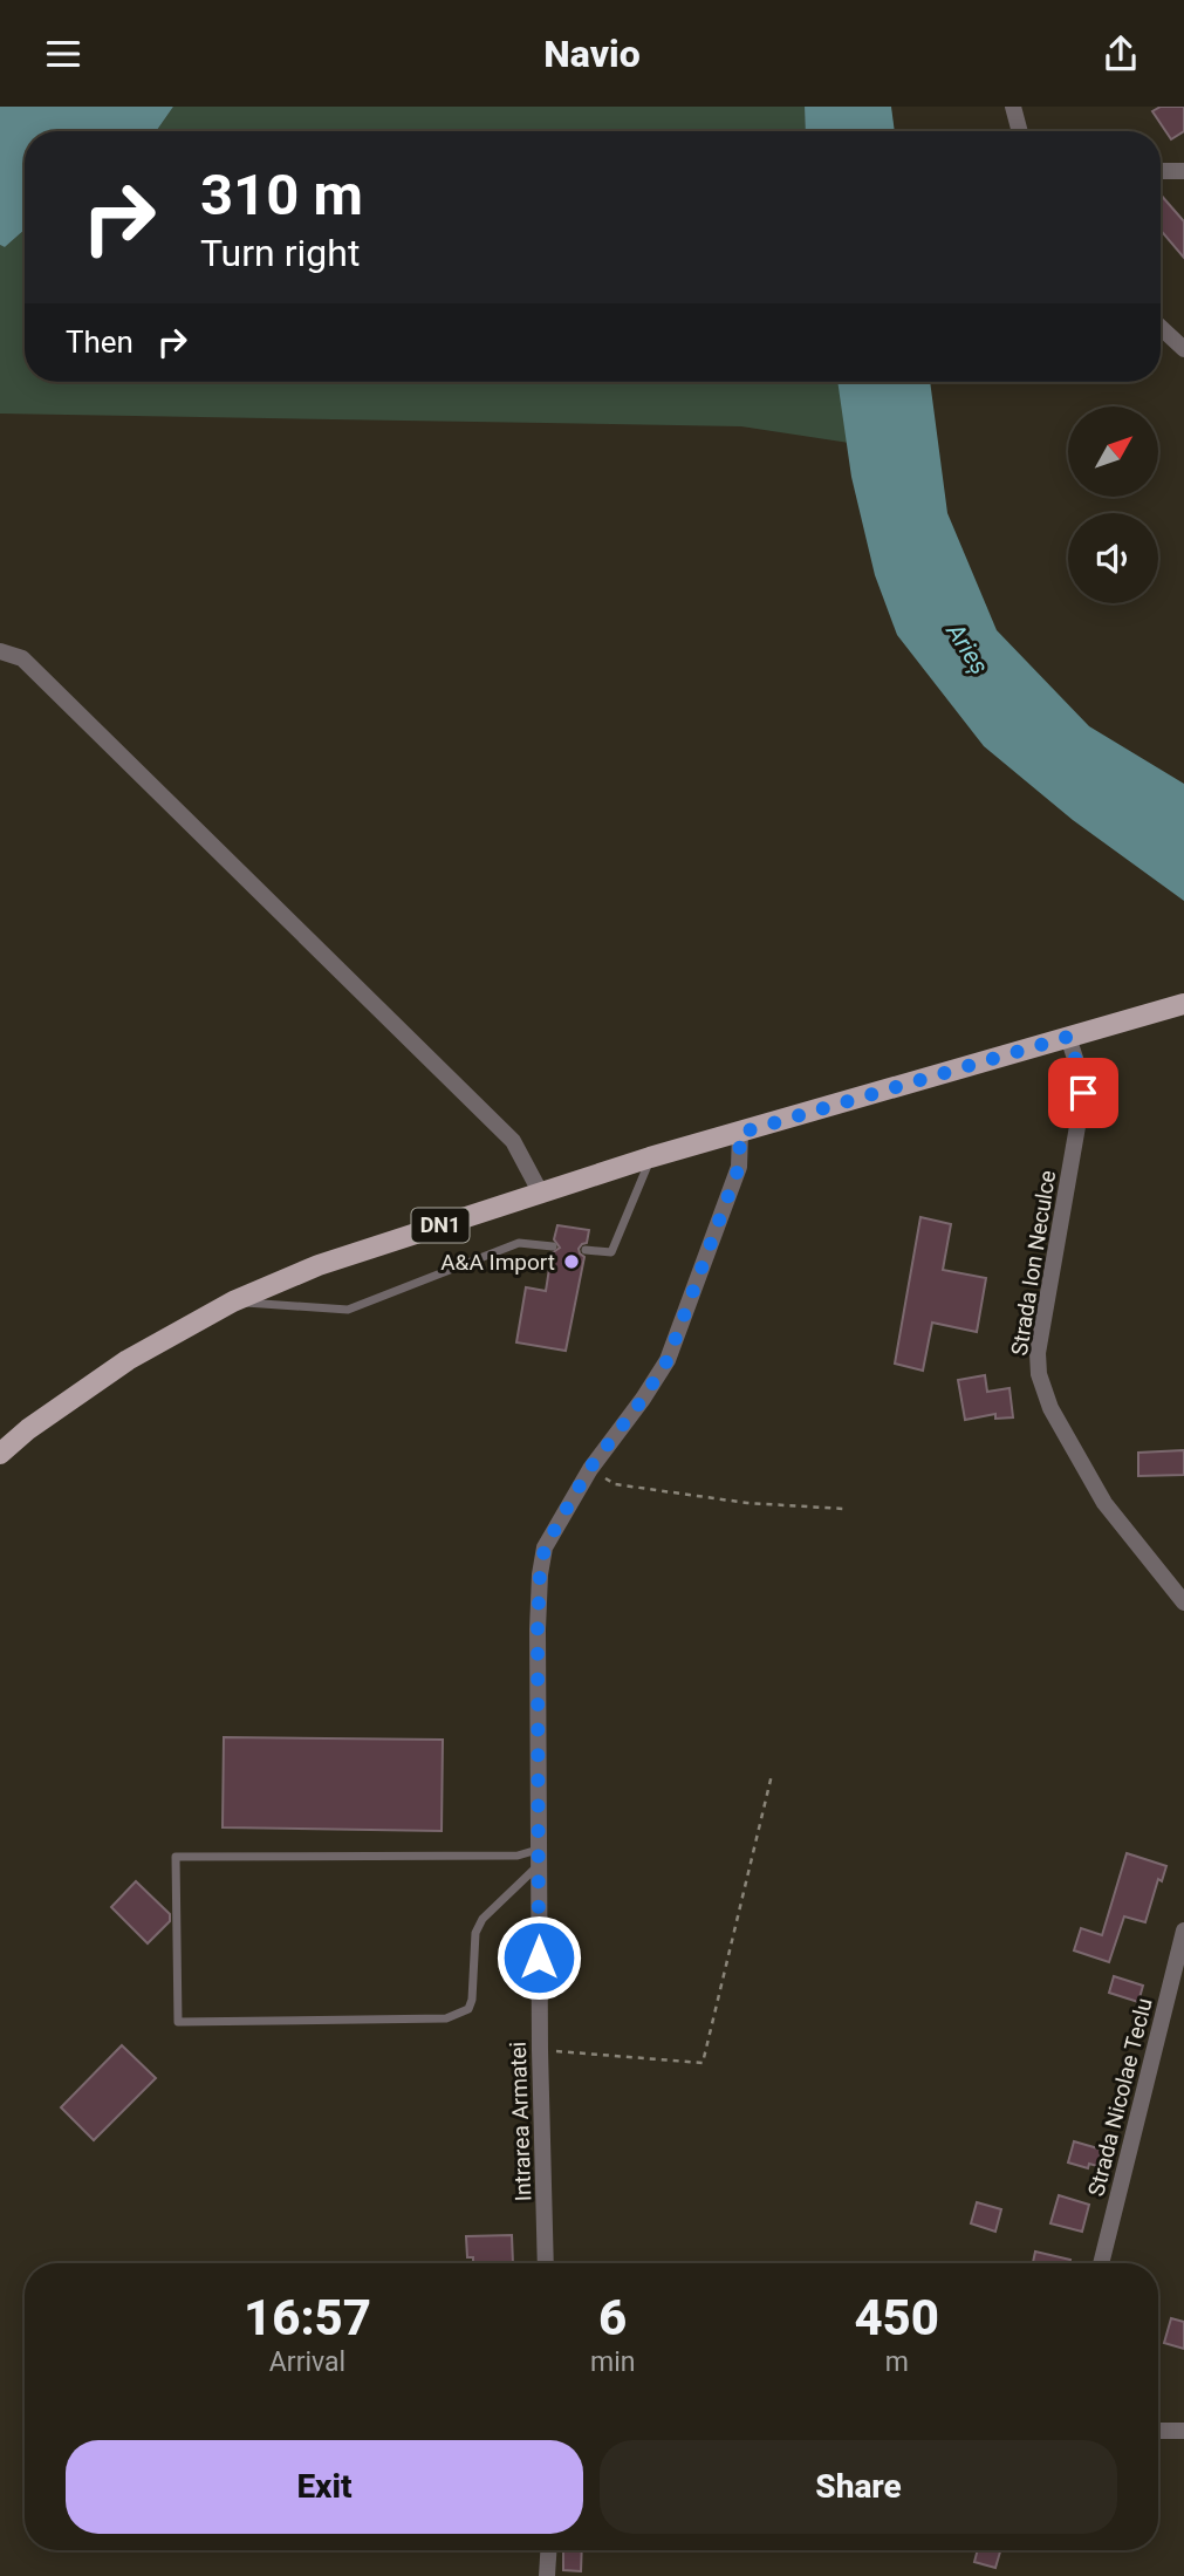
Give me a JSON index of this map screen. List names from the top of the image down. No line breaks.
{"streets":{"main road":["DN1"],"street":["Strada Ion Neculce","Strada Nicolae Teclu","Intrarea Armatei"]},"crossings":[["DN1","Strada Ion Neculce"],["DN1","Intrarea Armatei"]],"water":["Arieș"],"places":["A&A Import"],"north":"top right","page":{"header":"Navio","turn":["310 m","Turn right"],"then":"Then","eta":["16:57","Arrival","6","min","450","m"],"buttons":["Exit","Share"]}}
